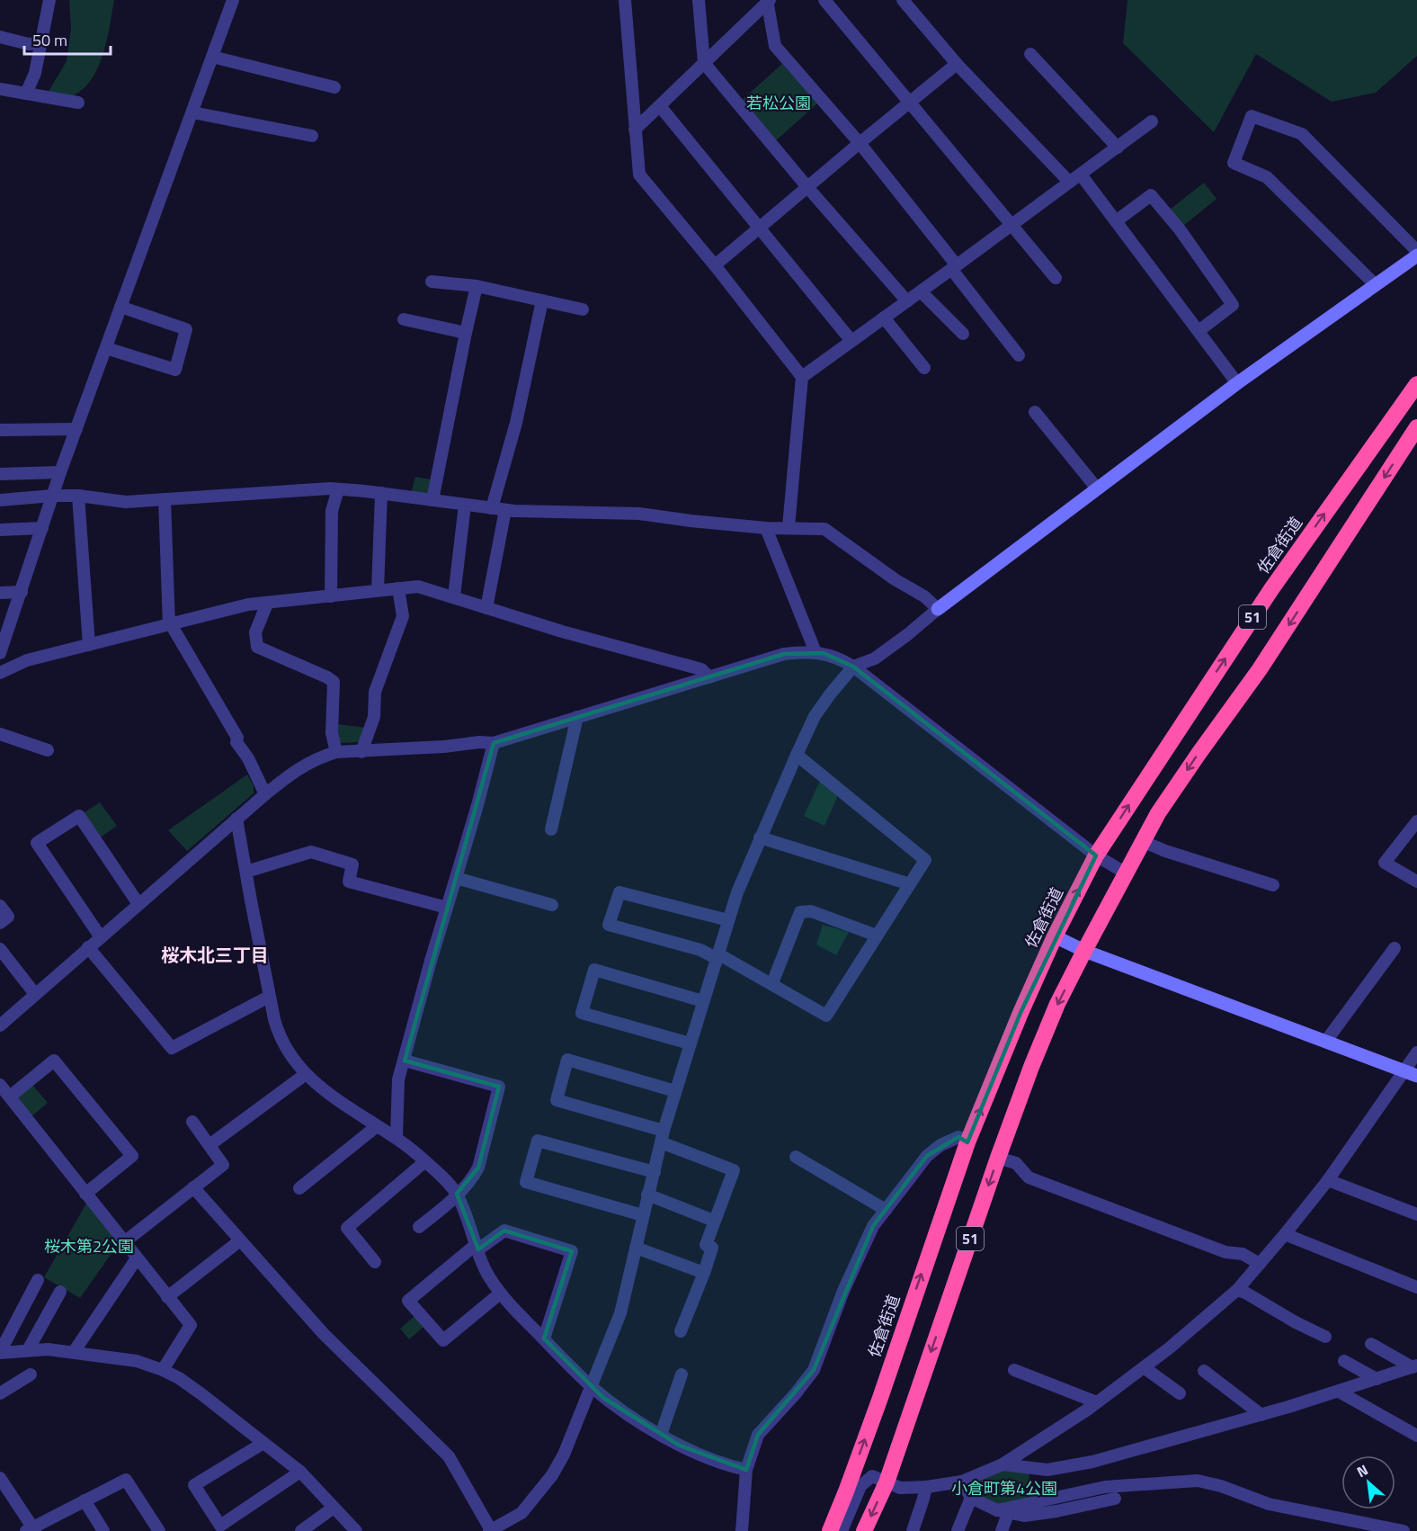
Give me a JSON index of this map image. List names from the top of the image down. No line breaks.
{"streets":{"highway":["佐倉街道","51"]},"districts":["桜木北三丁目"],"parks":["若松公園","桜木第2公園","小倉町第4公園"],"scale_bar":"50 m","north":"top left"}
